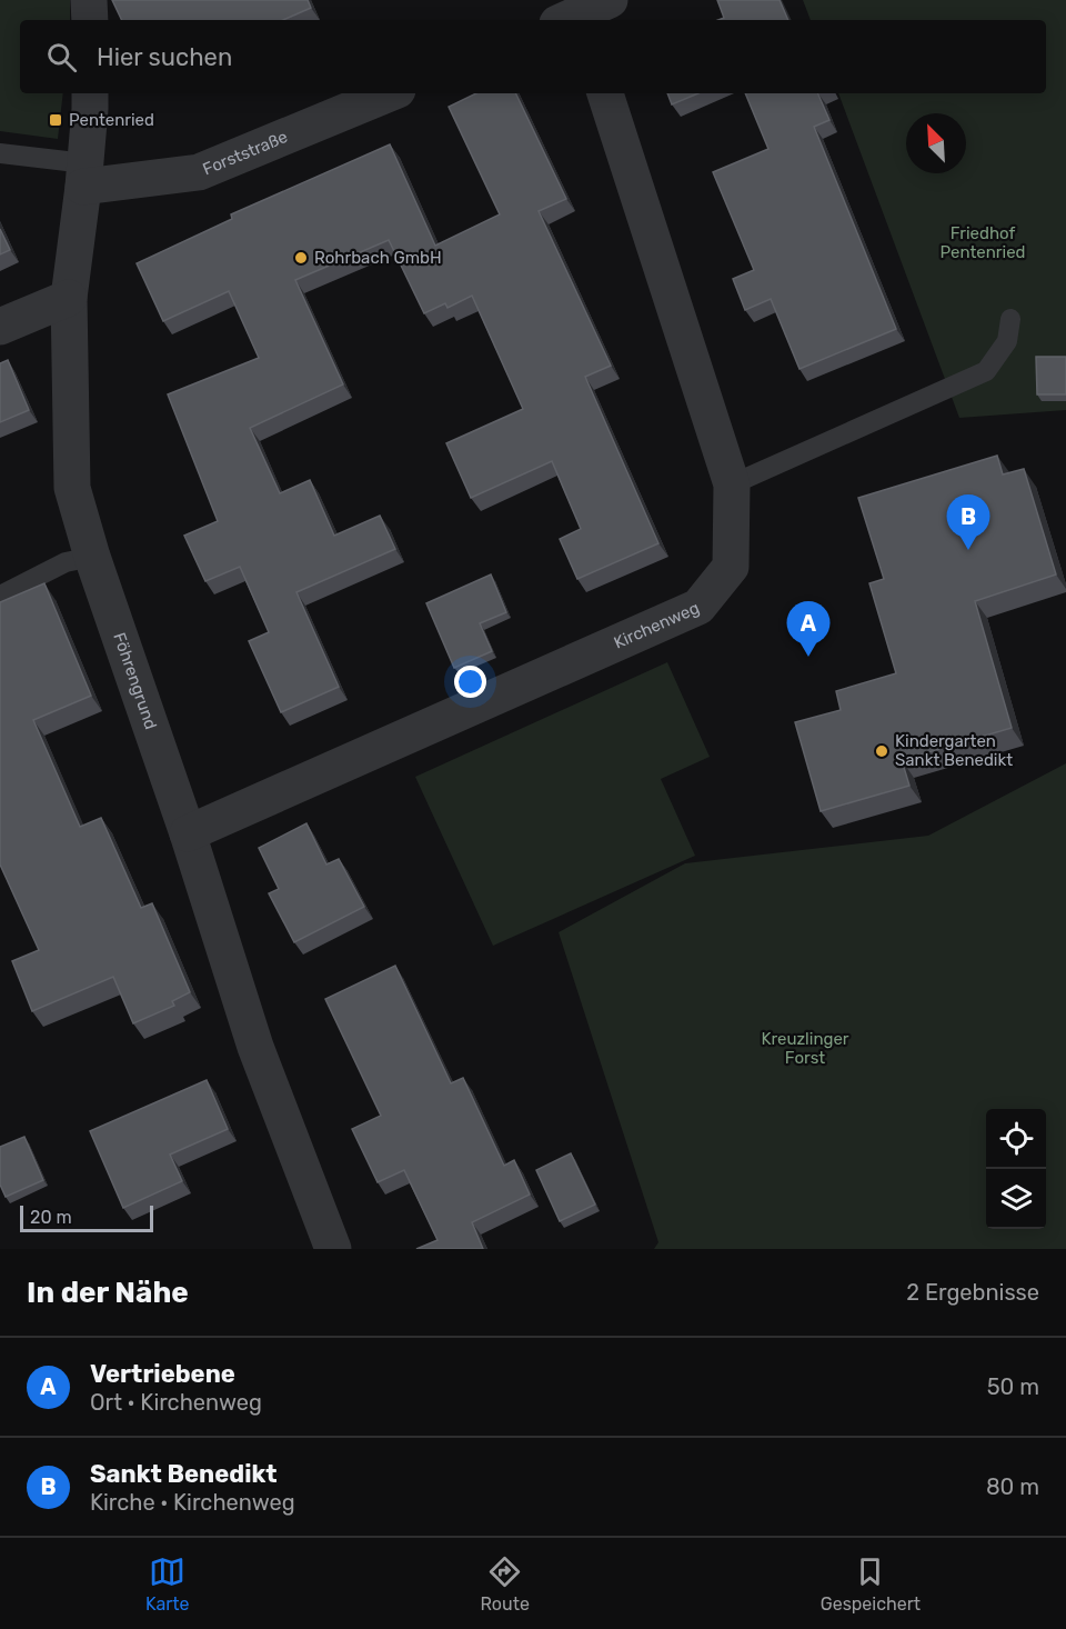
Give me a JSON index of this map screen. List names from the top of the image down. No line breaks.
{"streets":{"street":["Forststraße","Kirchenweg","Föhrengrund"]},"crossings":[["Forststraße","Föhrengrund"],["Kirchenweg","Föhrengrund"]],"parks":["Friedhof Pentenried","Kreuzlinger Forst"],"places":{"transit":["Pentenried"],"other":["Rohrbach GmbH","Kindergarten Sankt Benedikt"]},"scale_bar":"20 m","north":"top left","page":{"search":"Hier suchen","pins":["B","A"],"scale":"20 m","heading":["In der Nähe","2 Ergebnisse"],"list":[{"mark":"A","name":"Vertriebene","note":"Ort · Kirchenweg","value":"50 m"},{"mark":"B","name":"Sankt Benedikt","note":"Kirche · Kirchenweg","value":"80 m"}],"nav":["Karte","Route","Gespeichert"]}}
